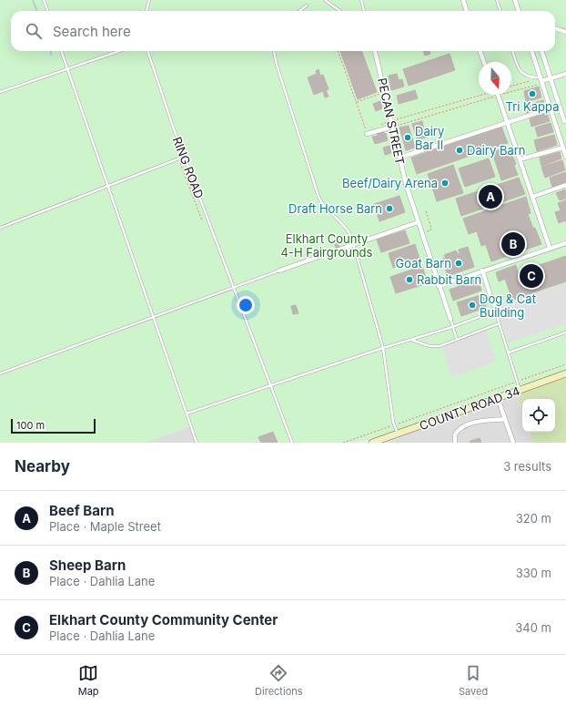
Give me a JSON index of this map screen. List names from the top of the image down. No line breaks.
{"streets":{"street":["PECAN STREET","COUNTY ROAD 34"],"lane":["RING ROAD"]},"parks":["Elkhart County 4-H Fairgrounds"],"places":["Tri Kappa","Dairy Bar II","Dairy Barn","Beef/Dairy Arena","Draft Horse Barn","Goat Barn","Rabbit Barn","Dog & Cat Building"],"scale_bar":"100 m","north":"bottom","page":{"search":"Search here","pins":["A","B","C"],"scale":"100 m","heading":["Nearby","3 results"],"list":[{"mark":"A","name":"Beef Barn","note":"Place · Maple Street","value":"320 m"},{"mark":"B","name":"Sheep Barn","note":"Place · Dahlia Lane","value":"330 m"},{"mark":"C","name":"Elkhart County Community Center","note":"Place · Dahlia Lane","value":"340 m"}],"nav":["Map","Directions","Saved"]}}
